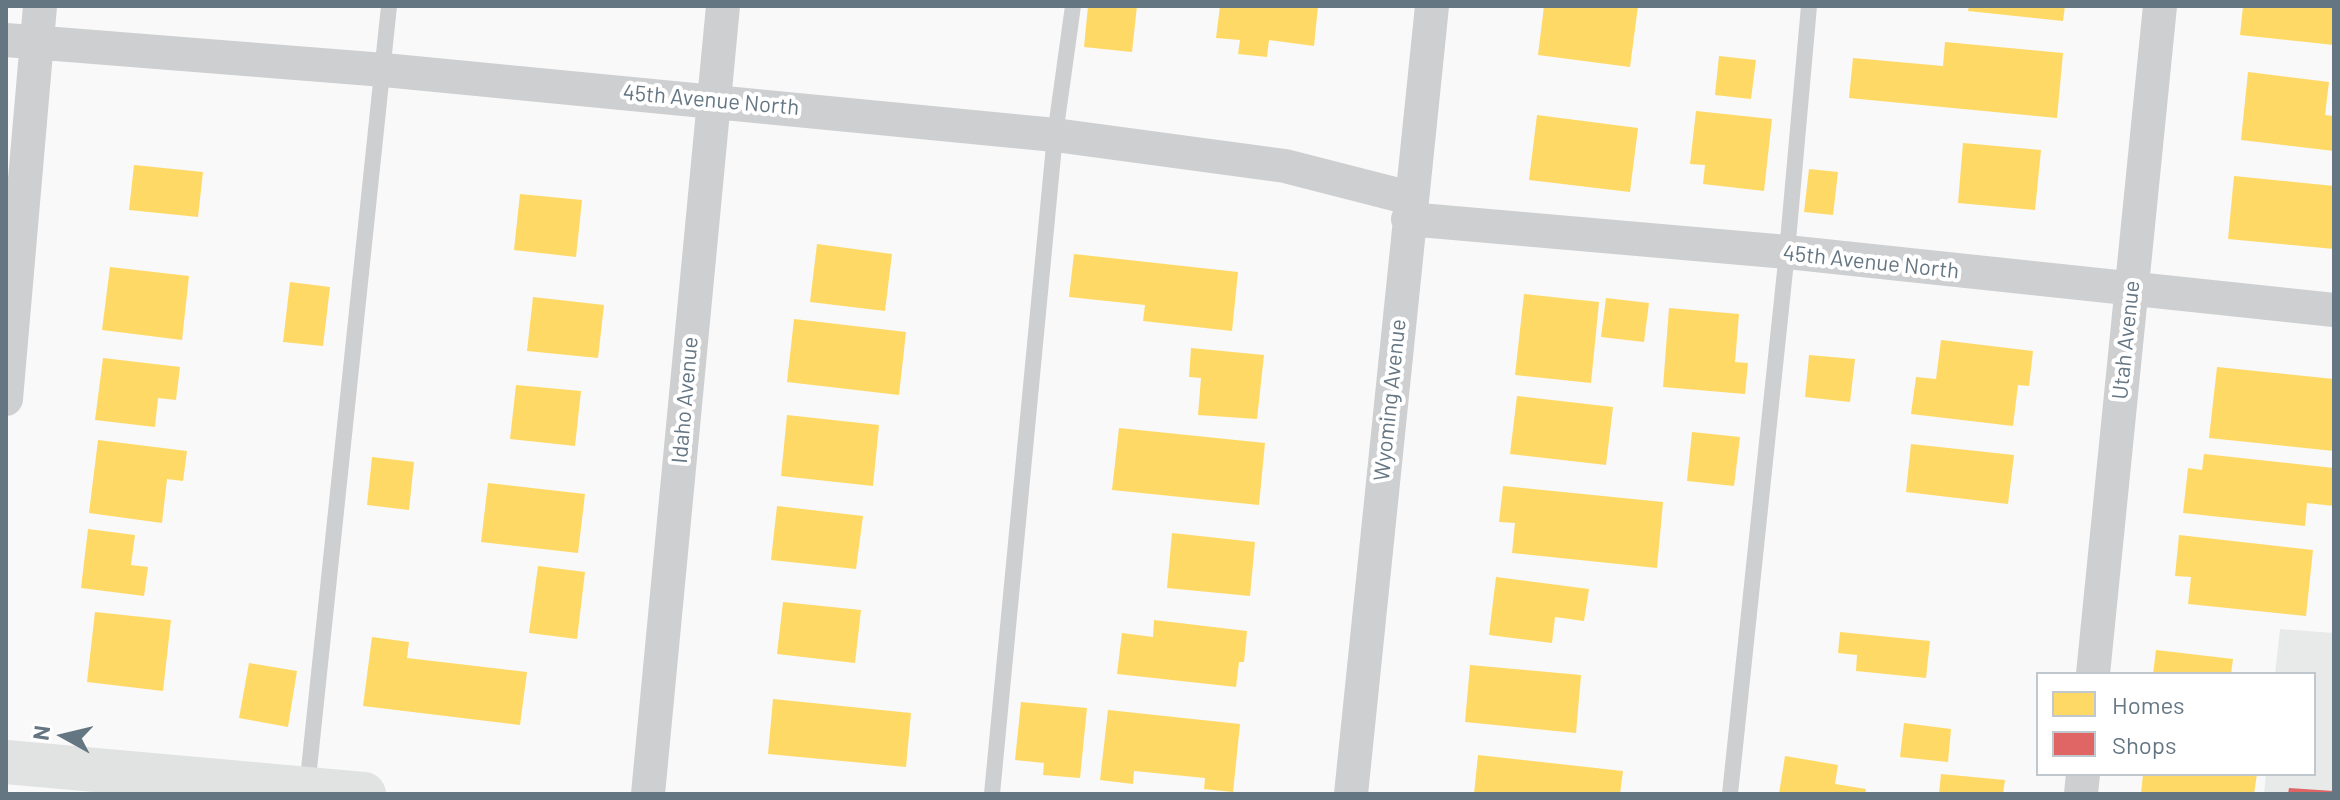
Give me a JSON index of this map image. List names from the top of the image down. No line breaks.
{"streets":{"street":["45th Avenue North","Utah Avenue","Idaho Avenue","Wyoming Avenue"]},"crossings":[["45th Avenue North","Utah Avenue"],["45th Avenue North","Idaho Avenue"],["45th Avenue North","Wyoming Avenue"]],"legend":["Homes","Shops"],"north":"left"}
